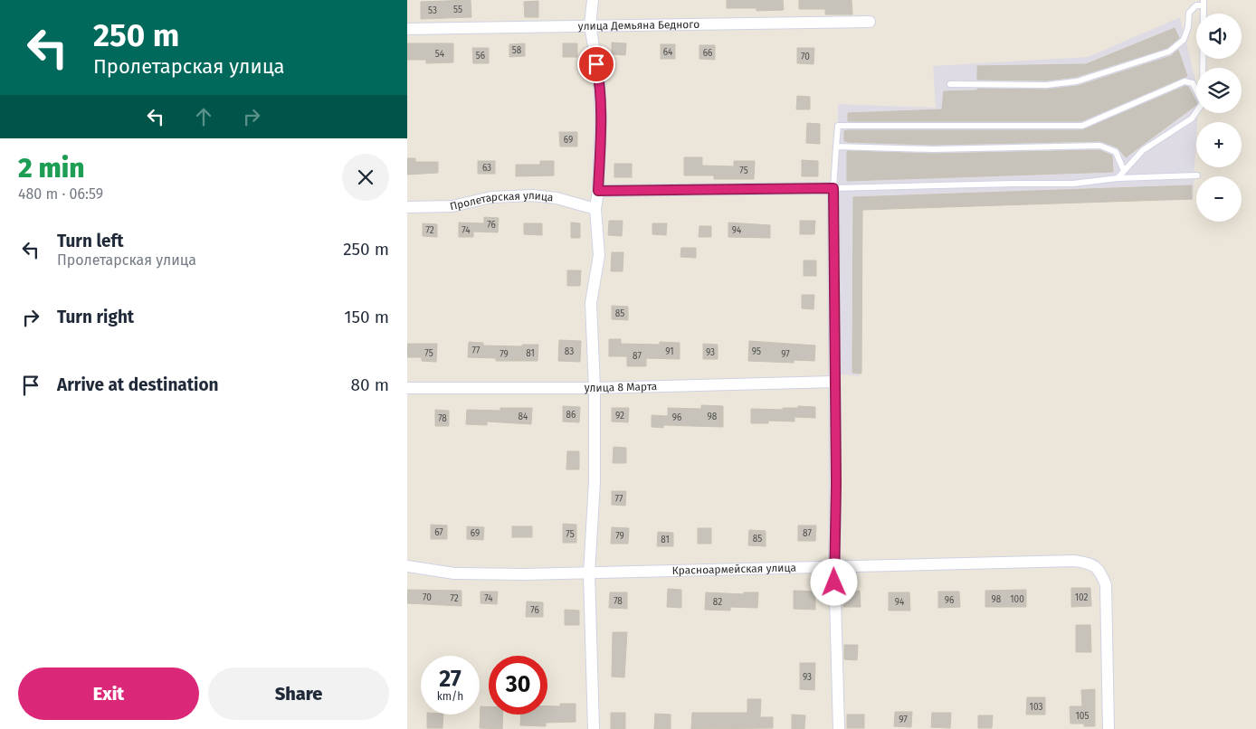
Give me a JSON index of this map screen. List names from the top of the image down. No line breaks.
{"streets":{"street":["улица Демьяна Бедного","Пролетарская улица","улица 8 Марта","Красноармейская улица"]},"house_numbers":["55","53","58","64","66","54","56","70","69","63","75","76","72","74","94","85","77","83","91","95","93","75","81","79","97","87","86","92","84","98","96","78","77","67","69","87","75","79","85","81","70","102","72","74","98","100","96","78","82","94","76","93","103","105","97"],"page":{"turn":["250 m","Пролетарская улица"],"map_buttons":["+","−"],"heading":["2 min","480 m · 06:59"],"list":[{"name":"Turn left","note":"Пролетарская улица","value":"250 m"},{"name":"Turn right","value":"150 m"},{"name":"Arrive at destination","value":"80 m"}],"speed":"27 km/h","limit":"30","buttons":["Exit","Share"]}}
